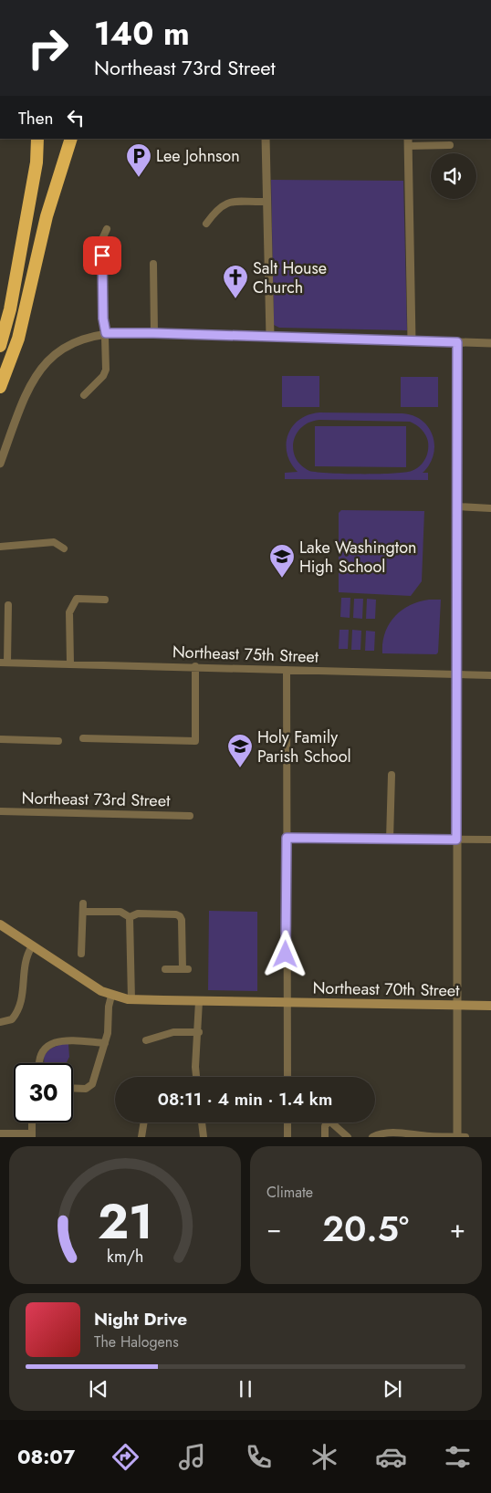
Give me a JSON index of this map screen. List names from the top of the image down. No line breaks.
{"streets":{"main road":["Northeast 70th Street"],"street":["Northeast 75th Street","Northeast 73rd Street"]},"places":{"parking":["Lee Johnson"],"church":["Salt House Church"],"school or university":["Lake Washington High School","Holy Family Parish School"]},"page":{"turn":["140 m","Northeast 73rd Street"],"then":"Then","limit":"30","trip":"08:11 · 4 min · 1.4 km","tile":"Climate","heat":["−","20.5°","+"],"song":["Night Drive","The Halogens"],"tabs":"08:07","gauge":["21","km/h"]}}
